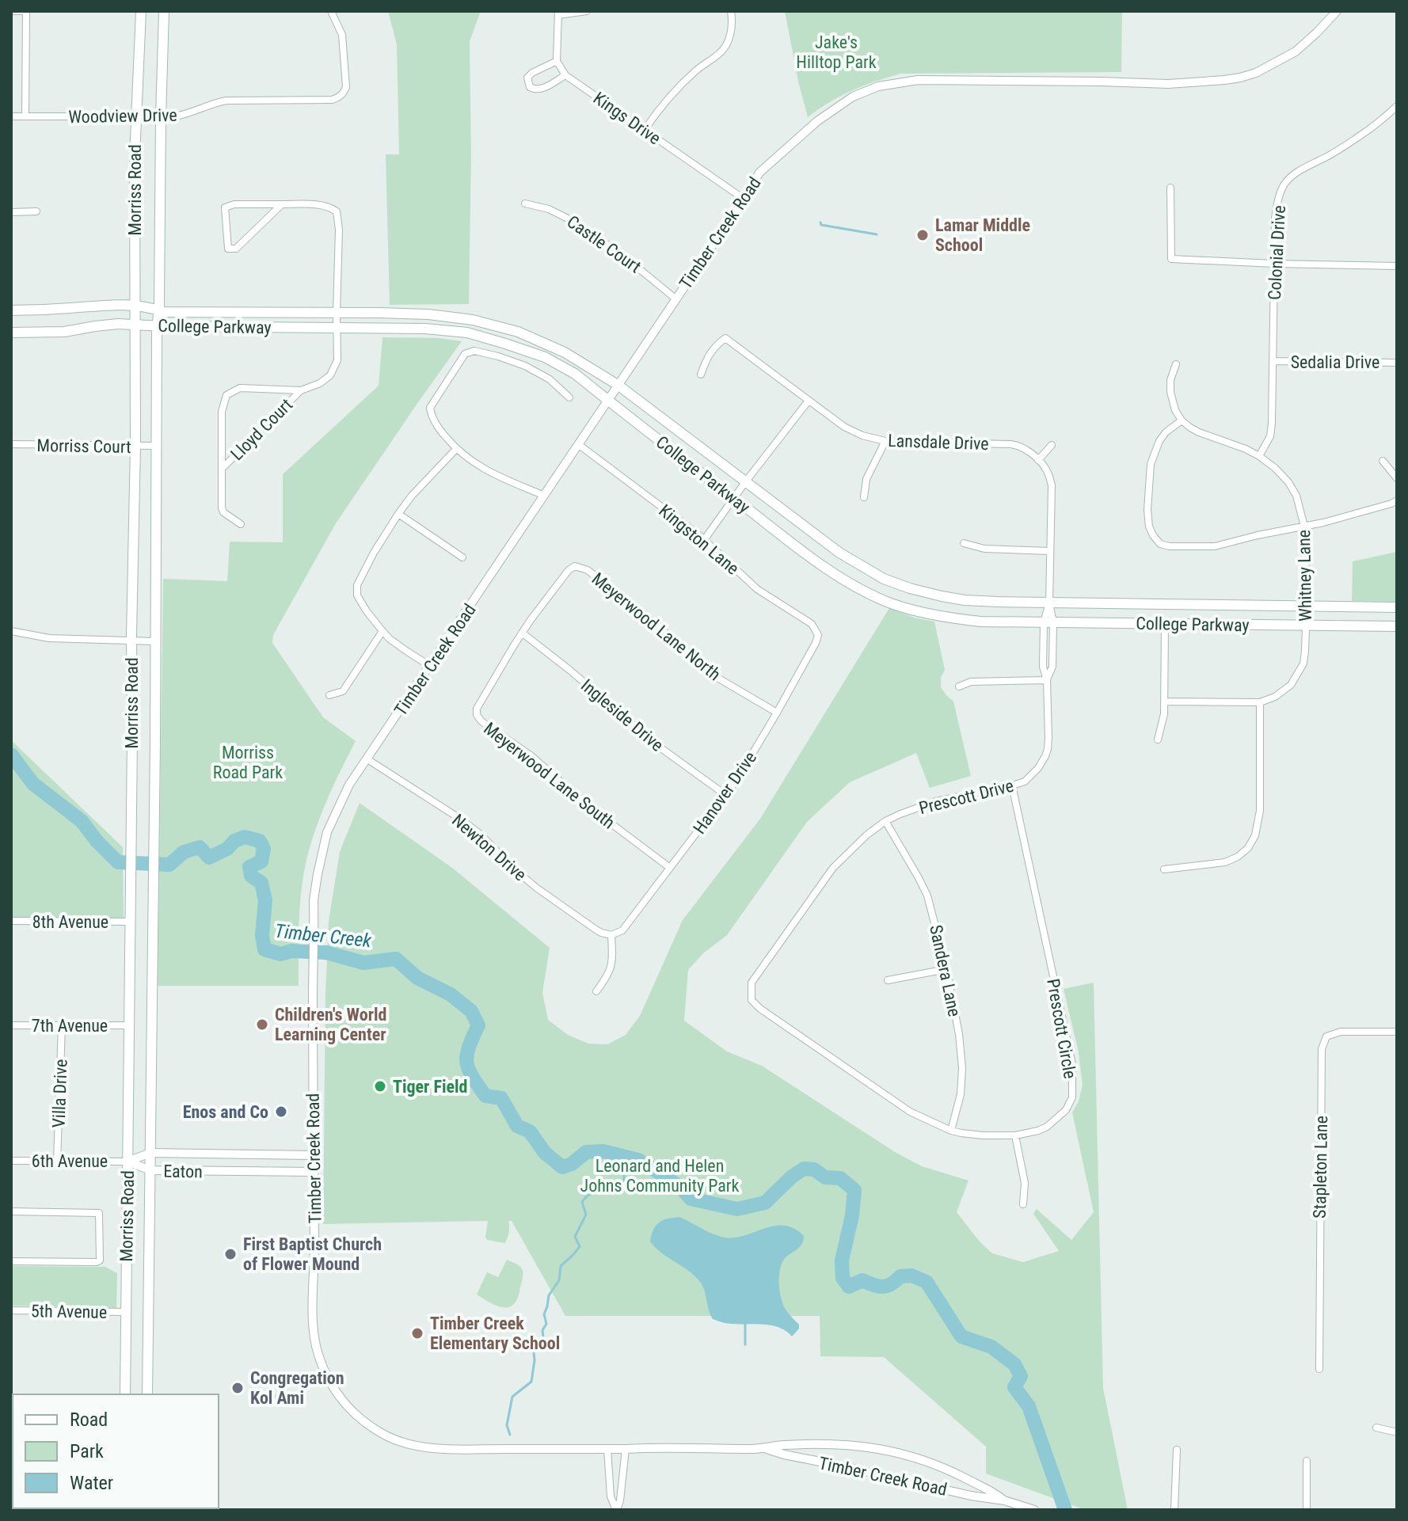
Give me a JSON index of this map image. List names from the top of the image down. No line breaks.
{"streets":{"main road":["Morriss Road","College Parkway"],"street":["Woodview Drive","Kings Drive","Timber Creek Road","Castle Court","Colonial Drive","Sedalia Drive","Lloyd Court","Lansdale Drive","Morriss Court","Kingston Lane","Whitney Lane","Meyerwood Lane North","Ingleside Drive","Meyerwood Lane South","Hanover Drive","Prescott Drive","Newton Drive","8th Avenue","Sandera Lane","7th Avenue","Prescott Circle","Villa Drive","6th Avenue","Stapleton Lane","Eaton","5th Avenue"]},"crossings":[["Woodview Drive","Morriss Road"],["Kings Drive","Timber Creek Road"],["Morriss Road","College Parkway"],["Morriss Road","Morriss Court"],["Morriss Road","8th Avenue"],["Morriss Road","7th Avenue"],["Morriss Road","6th Avenue"],["Morriss Road","Eaton"],["Morriss Road","5th Avenue"],["Timber Creek Road","Castle Court"],["Timber Creek Road","College Parkway"],["Timber Creek Road","Kingston Lane"],["Timber Creek Road","Newton Drive"],["Timber Creek Road","Eaton"],["Colonial Drive","Sedalia Drive"],["Colonial Drive","Whitney Lane"],["College Parkway","Lloyd Court"],["College Parkway","Whitney Lane"],["College Parkway","Prescott Drive"],["Kingston Lane","Hanover Drive"],["Meyerwood Lane North","Ingleside Drive"],["Meyerwood Lane North","Meyerwood Lane South"],["Meyerwood Lane North","Hanover Drive"],["Ingleside Drive","Meyerwood Lane South"],["Ingleside Drive","Hanover Drive"],["Meyerwood Lane South","Hanover Drive"],["Hanover Drive","Newton Drive"],["Prescott Drive","Sandera Lane"],["Prescott Drive","Prescott Circle"],["Sandera Lane","Prescott Circle"],["7th Avenue","Villa Drive"],["Villa Drive","6th Avenue"],["6th Avenue","Eaton"]],"water":["Timber Creek"],"parks":["Jake's Hilltop Park","Morriss Road Park","Leonard and Helen Johns Community Park"],"places":["Lamar Middle School","Children's World Learning Center","Tiger Field","Enos and Co","First Baptist Church of Flower Mound","Timber Creek Elementary School","Congregation Kol Ami"],"legend":["Road","Park","Water"]}
